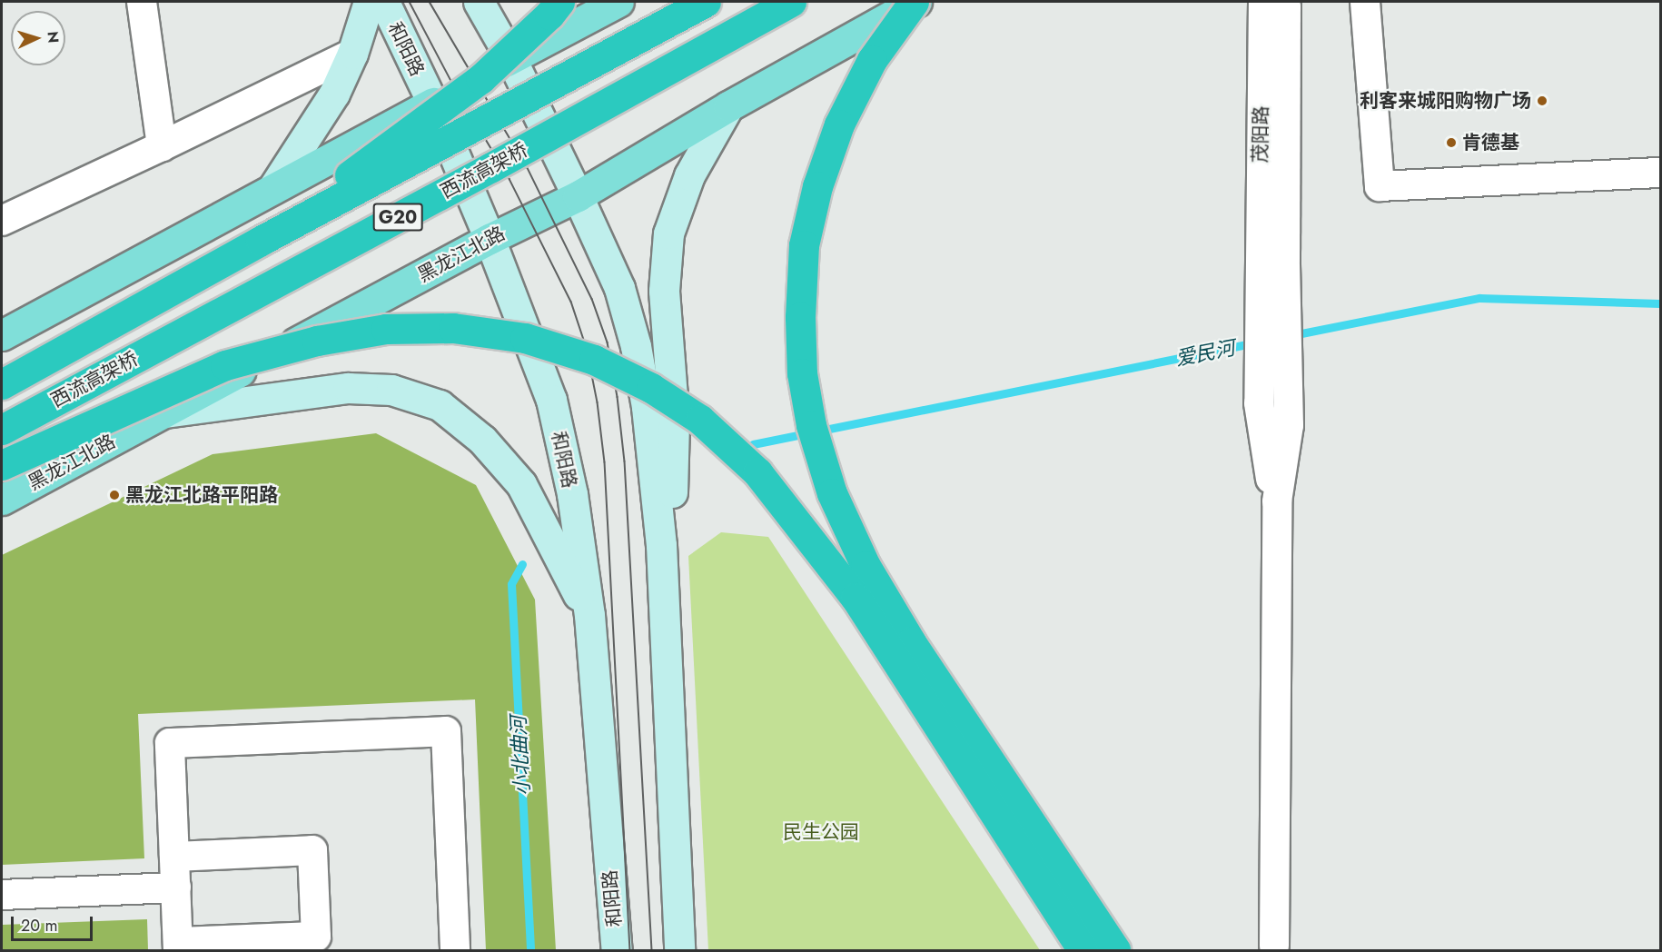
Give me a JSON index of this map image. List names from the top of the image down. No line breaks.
{"streets":{"highway":["西流高架桥","G20"],"main road":["和阳路","黑龙江北路"],"street":["茂阳路"]},"crossings":[["和阳路","黑龙江北路"]],"water":["爱民河","小北曲河"],"parks":["民生公园"],"places":["利客来城阳购物广场","肯德基","黑龙江北路平阳路"],"scale_bar":"20 m","north":"right"}
